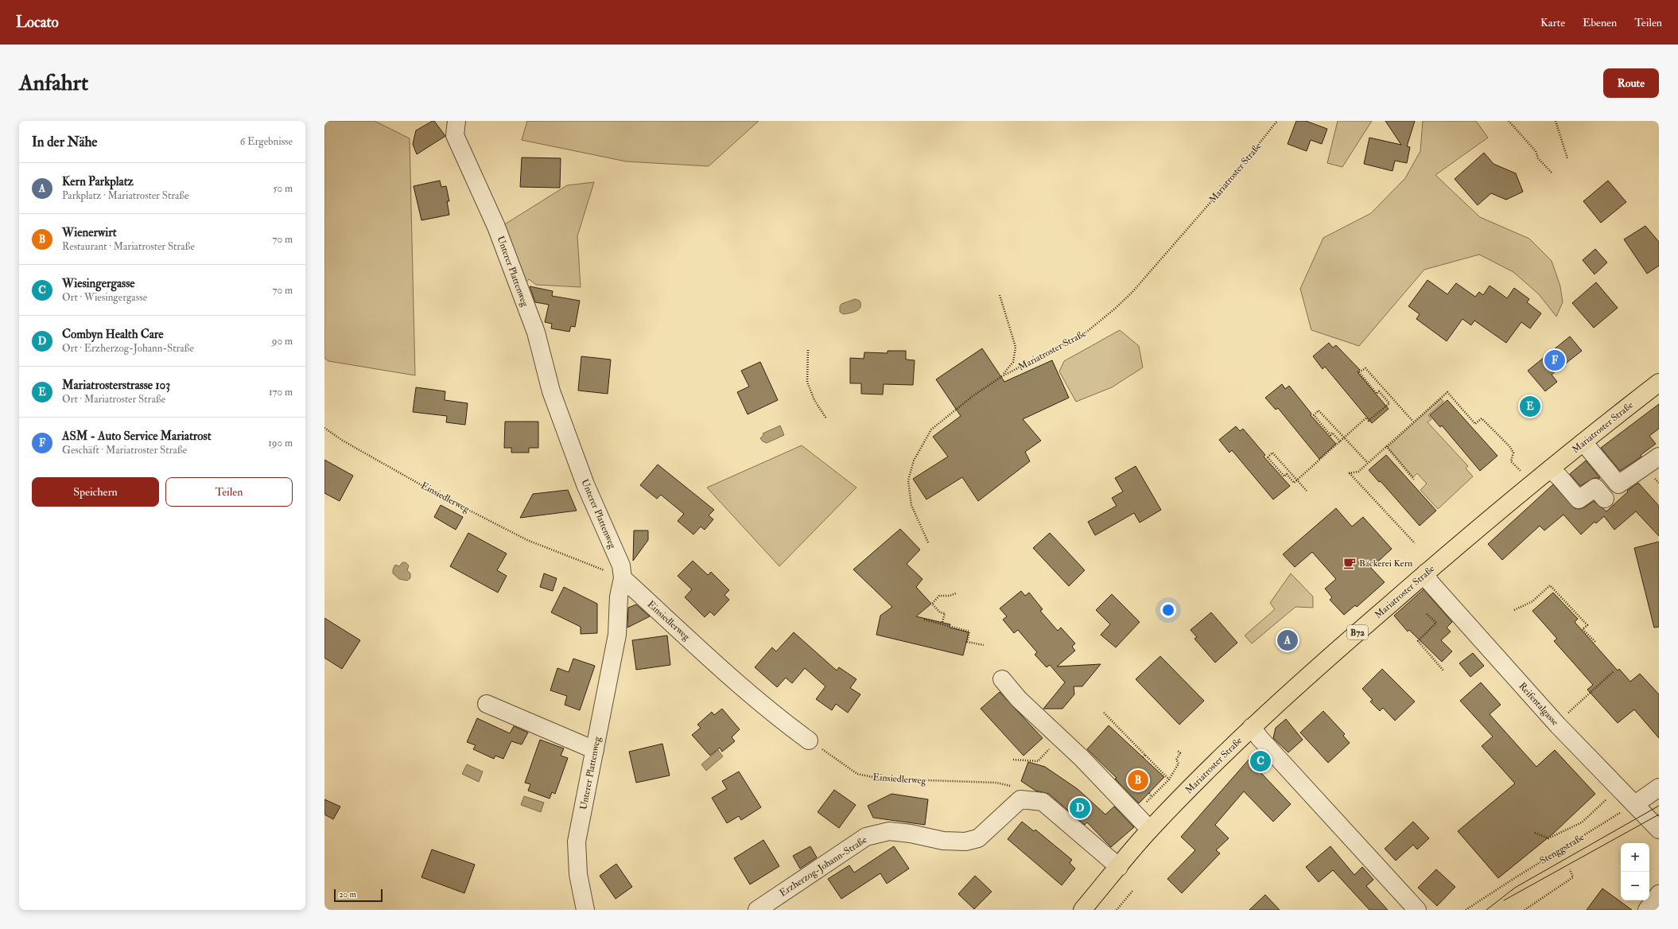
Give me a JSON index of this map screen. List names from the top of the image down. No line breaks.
{"streets":{"main road":["Mariatroster Straße","B72"],"street":["Unterer Plattenweg","Einsiedlerweg","Reifentalgasse","Erzherzog-Johann-Straße"],"path":["Stenggstraße"]},"crossings":[["Mariatroster Straße","Reifentalgasse"],["Mariatroster Straße","Erzherzog-Johann-Straße"],["Unterer Plattenweg","Einsiedlerweg"],["Reifentalgasse","Stenggstraße"]],"places":{"cafe":["Bäckerei Kern"]},"scale_bar":"20 m","page":{"header":"Locato","nav":["Karte","Ebenen","Teilen"],"buttons":["Route",["Speichern","Teilen"]],"title":"Anfahrt","heading":["In der Nähe","6 Ergebnisse"],"list":[{"mark":"A","name":"Kern Parkplatz","note":"Parkplatz · Mariatroster Straße","value":"50 m"},{"mark":"B","name":"Wienerwirt","note":"Restaurant · Mariatroster Straße","value":"70 m"},{"mark":"C","name":"Wiesingergasse","note":"Ort · Wiesingergasse","value":"70 m"},{"mark":"D","name":"Combyn Health Care","note":"Ort · Erzherzog-Johann-Straße","value":"90 m"},{"mark":"E","name":"Mariatrosterstrasse 103","note":"Ort · Mariatroster Straße","value":"170 m"},{"mark":"F","name":"ASM - Auto Service Mariatrost","note":"Geschäft · Mariatroster Straße","value":"190 m"}],"pins":["F","E","A","C","B","D"],"map_buttons":["+","−"],"scale":"20 m"}}
